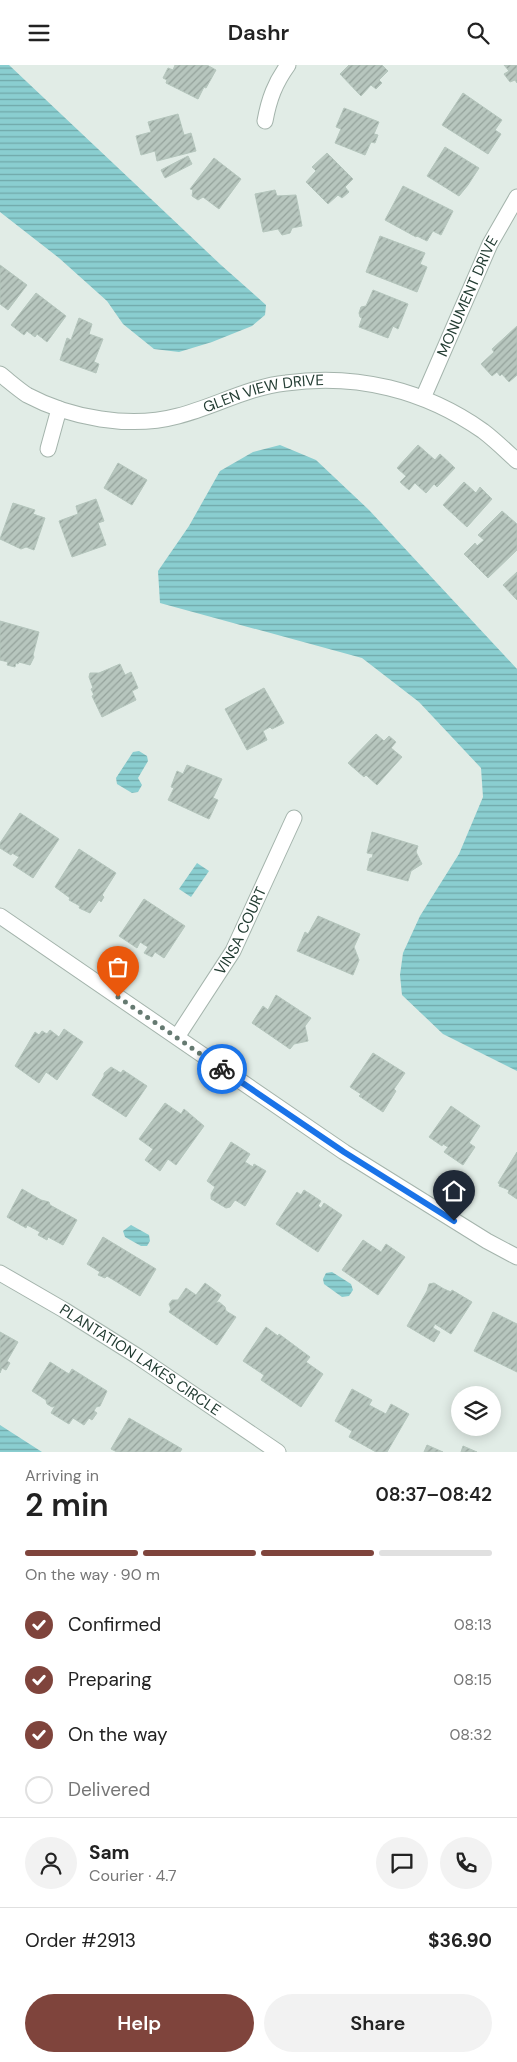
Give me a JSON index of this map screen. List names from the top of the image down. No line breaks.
{"streets":{"street":["MONUMENT DRIVE","GLEN VIEW DRIVE","VINSA COURT","PLANTATION LAKES CIRCLE"]},"crossings":[["MONUMENT DRIVE","GLEN VIEW DRIVE"]],"page":{"header":"Dashr","heading":["2 min","Arriving in","08:37–08:42"],"panel":["Sam","Courier · 4.7","Order #2913","$36.90"],"bar":"On the way · 90 m","list":[["Confirmed","08:13"],["Preparing","08:15"],["On the way","08:32"],"Delivered"],"buttons":["Help","Share"]}}
